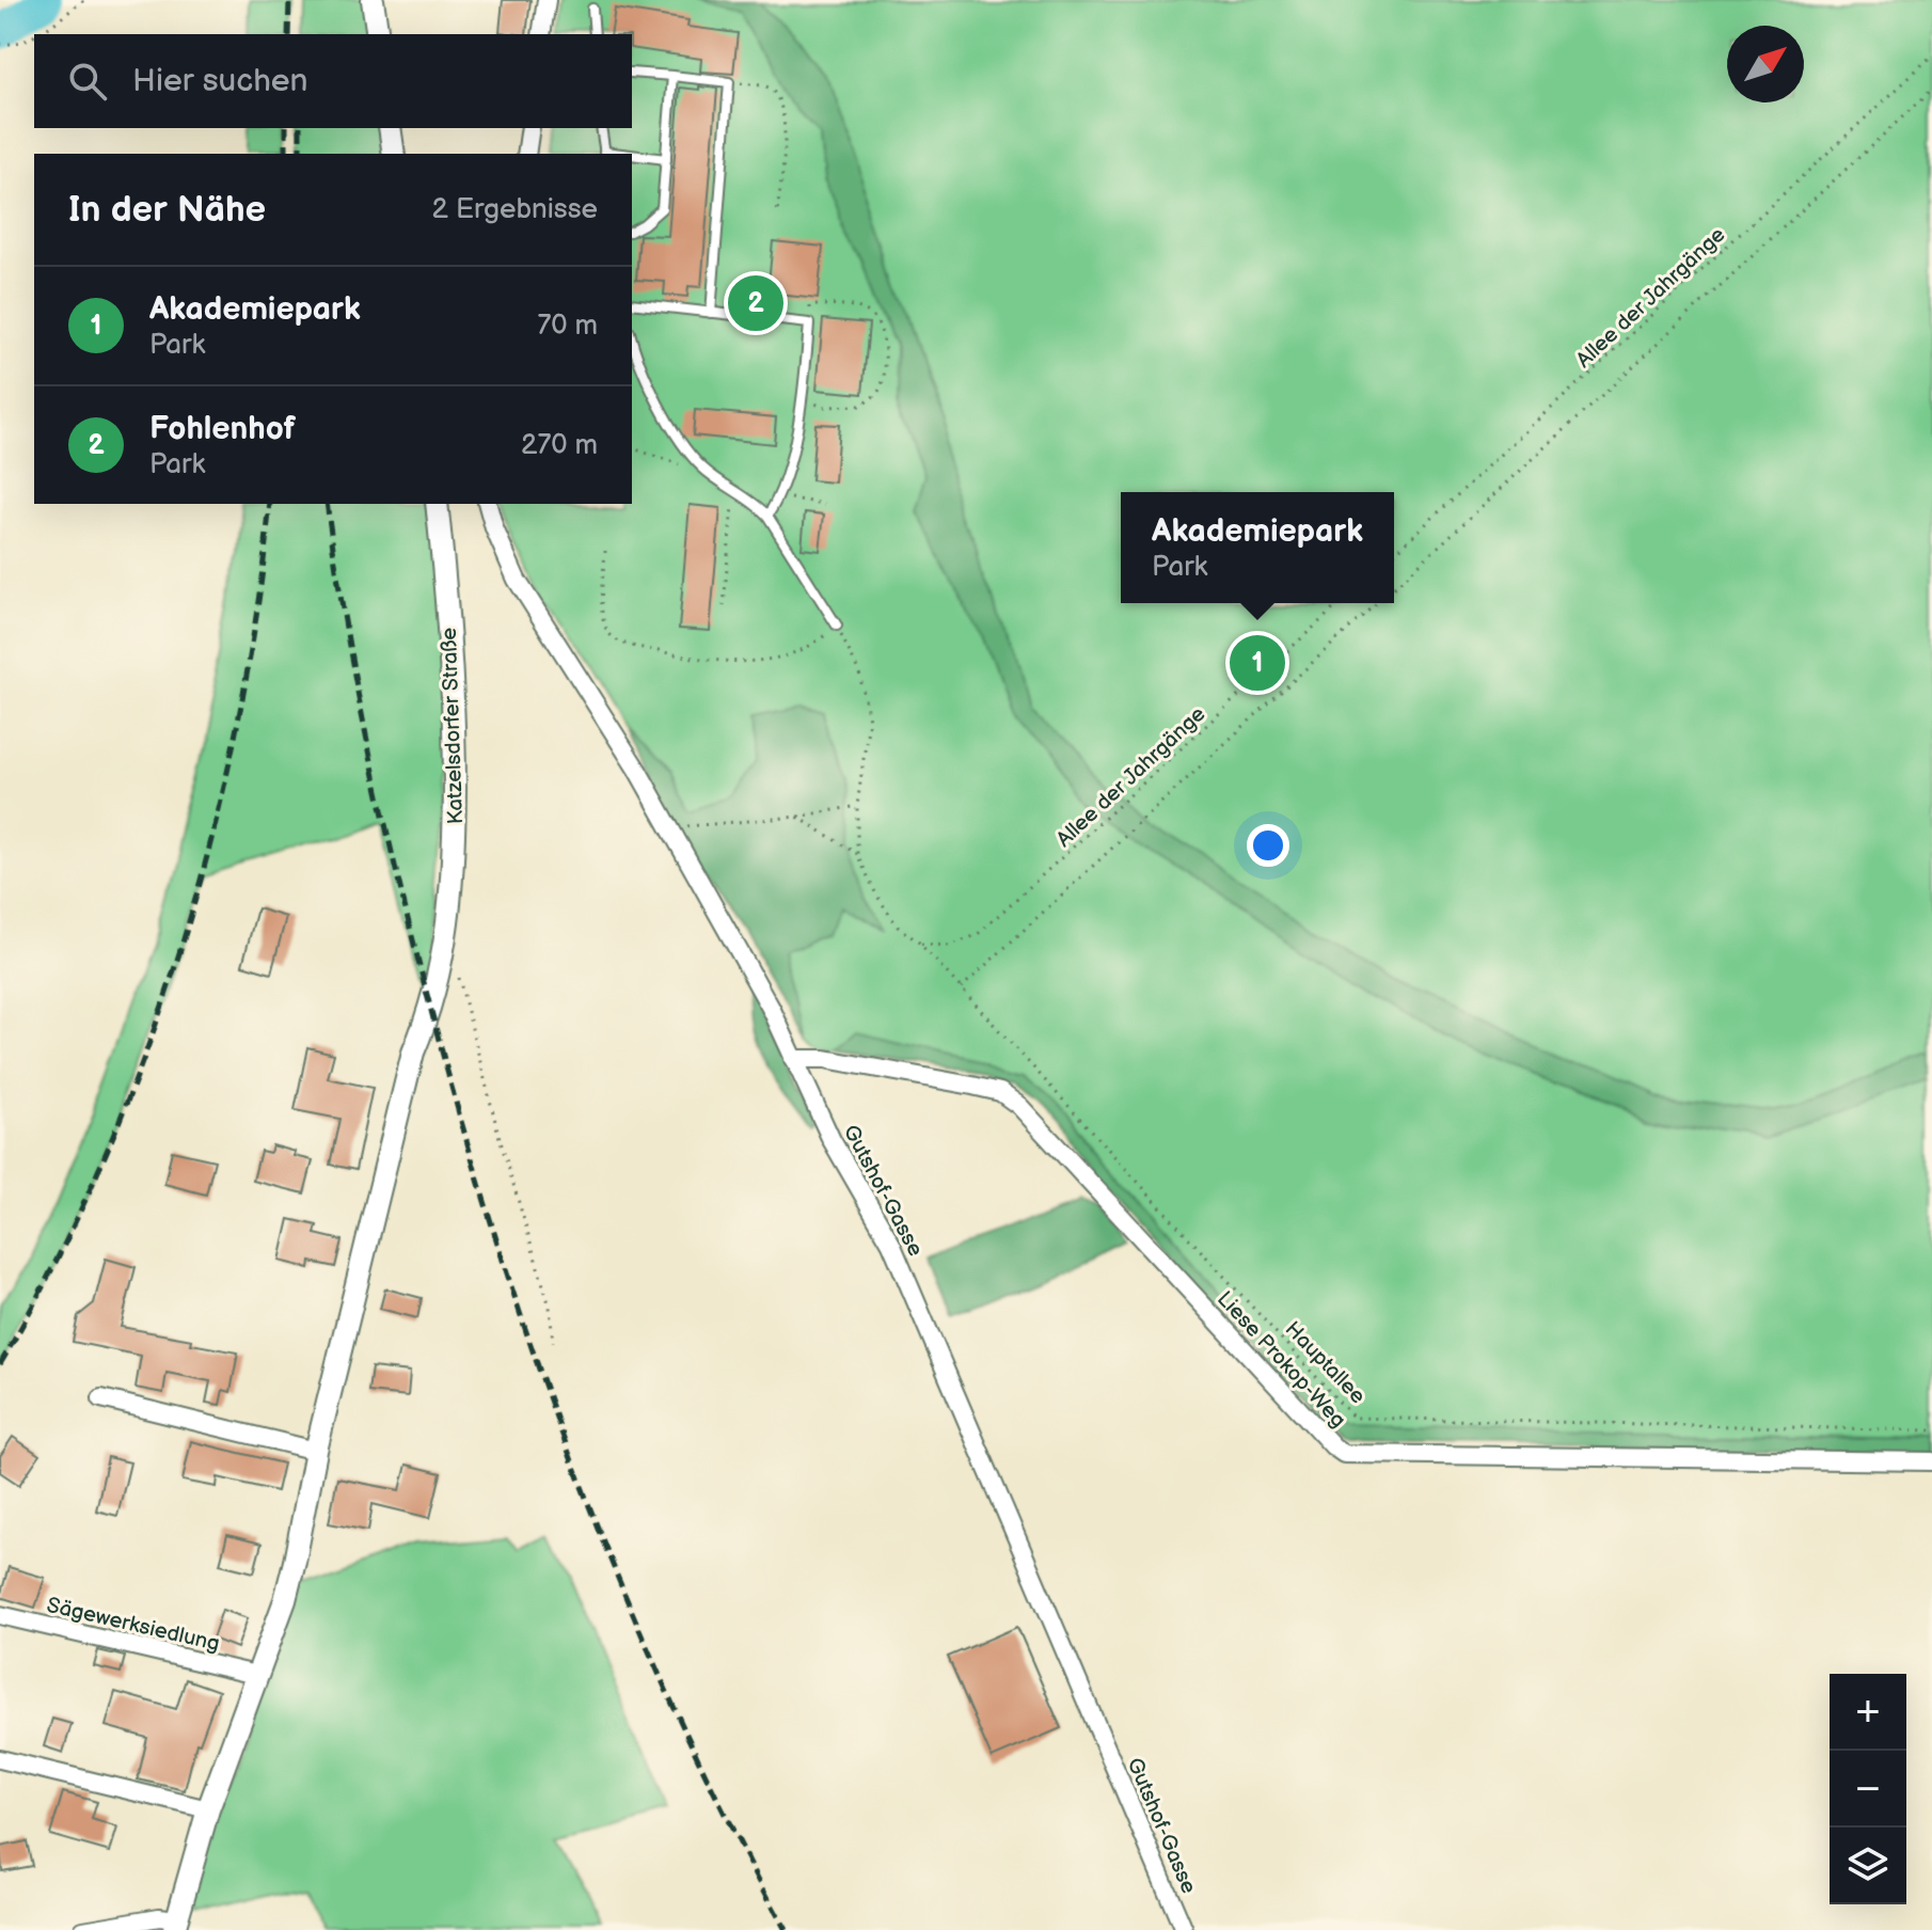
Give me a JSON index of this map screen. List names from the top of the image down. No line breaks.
{"streets":{"street":["Katzelsdorfer Straße","Gutshof-Gasse","Liese Prokop-Weg","Sägewerksiedlung"],"path":["Allee der Jahrgänge","Hauptallee"]},"crossings":[["Allee der Jahrgänge","Hauptallee"],["Katzelsdorfer Straße","Sägewerksiedlung"],["Gutshof-Gasse","Liese Prokop-Weg"]],"north":"top right","page":{"search":"Hier suchen","heading":["In der Nähe","2 Ergebnisse"],"list":[{"mark":"1","name":"Akademiepark","note":"Park","value":"70 m"},{"mark":"2","name":"Fohlenhof","note":"Park","value":"270 m"}],"pins":["2","1"],"popup":["Akademiepark","Park"],"map_buttons":["+","−"]}}
